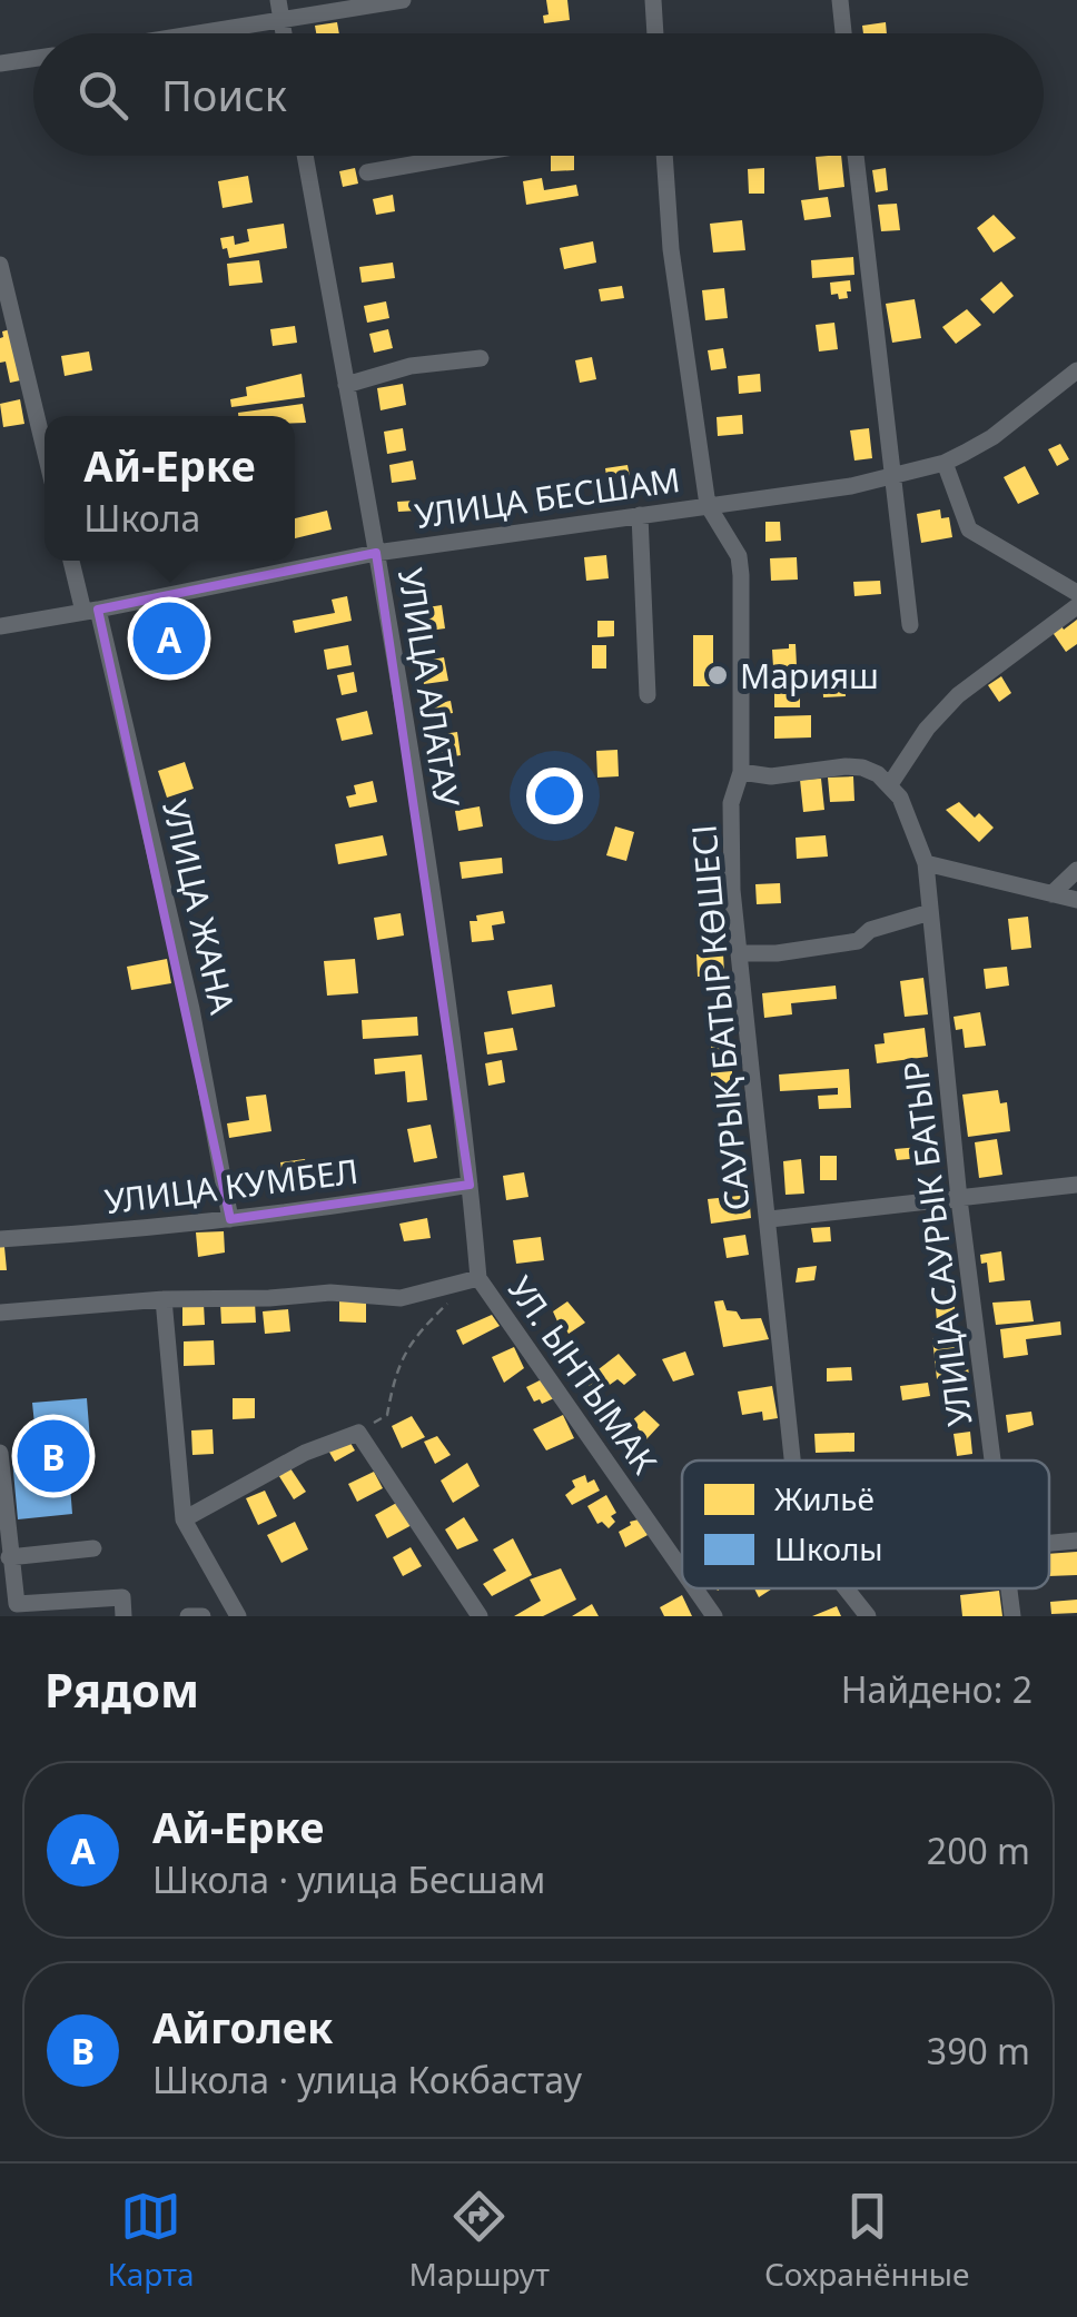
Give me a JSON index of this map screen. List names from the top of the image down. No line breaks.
{"streets":{"street":["УЛИЦА БЕСШАМ","УЛИЦА АЛАТАУ","УЛИЦА ЖАНА","САУРЫҚ БАТЫР КӨШЕСІ","УЛИЦА КУМБЕЛ","УЛИЦА САУРЫК БАТЫР","УЛ. ЫНТЫМАК"]},"crossings":[["УЛИЦА БЕСШАМ","УЛИЦА АЛАТАУ"],["УЛИЦА БЕСШАМ","УЛИЦА ЖАНА"],["УЛИЦА БЕСШАМ","САУРЫҚ БАТЫР КӨШЕСІ"],["УЛИЦА АЛАТАУ","УЛИЦА КУМБЕЛ"],["УЛИЦА АЛАТАУ","УЛ. ЫНТЫМАК"],["УЛИЦА ЖАНА","УЛИЦА КУМБЕЛ"]],"places":["Марияш"],"legend":["Жильё","Школы"],"page":{"search":"Поиск","popup":["Ай-Ерке","Школа"],"pins":["A","B"],"heading":["Рядом","Найдено: 2"],"list":[{"mark":"A","name":"Ай-Ерке","note":"Школа · улица Бесшам","value":"200 m"},{"mark":"B","name":"Айголек","note":"Школа · улица Кокбастау","value":"390 m"}],"nav":["Карта","Маршрут","Сохранённые"]}}
